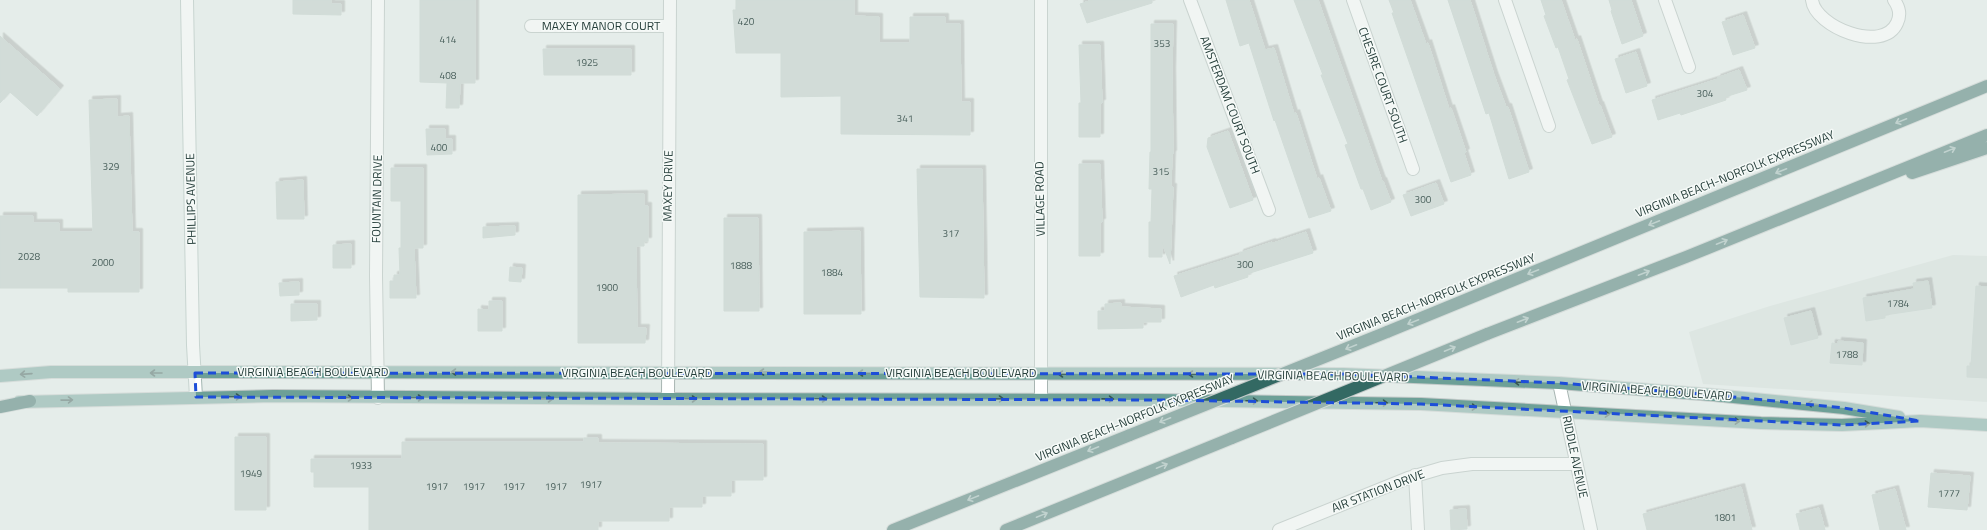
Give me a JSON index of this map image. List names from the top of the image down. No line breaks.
{"streets":{"highway":["VIRGINIA BEACH-NORFOLK EXPRESSWAY"],"main road":["VIRGINIA BEACH BOULEVARD"],"street":["MAXEY MANOR COURT","CHESIRE COURT SOUTH","AMSTERDAM COURT SOUTH","MAXEY DRIVE","PHILLIPS AVENUE","FOUNTAIN DRIVE","VILLAGE ROAD","RIDDLE AVENUE","AIR STATION DRIVE"]},"crossings":[["MAXEY MANOR COURT","MAXEY DRIVE"],["MAXEY DRIVE","VIRGINIA BEACH BOULEVARD"],["PHILLIPS AVENUE","VIRGINIA BEACH BOULEVARD"],["FOUNTAIN DRIVE","VIRGINIA BEACH BOULEVARD"],["VILLAGE ROAD","VIRGINIA BEACH BOULEVARD"],["VIRGINIA BEACH BOULEVARD","RIDDLE AVENUE"],["RIDDLE AVENUE","AIR STATION DRIVE"]],"house_numbers":["420","414","353","1925","408","304","341","400","329","315","300","317","2028","2000","300","1888","1884","1900","1784","1788","1933","1949","1917","1917","1917","1917","1917","1777","1801"]}
